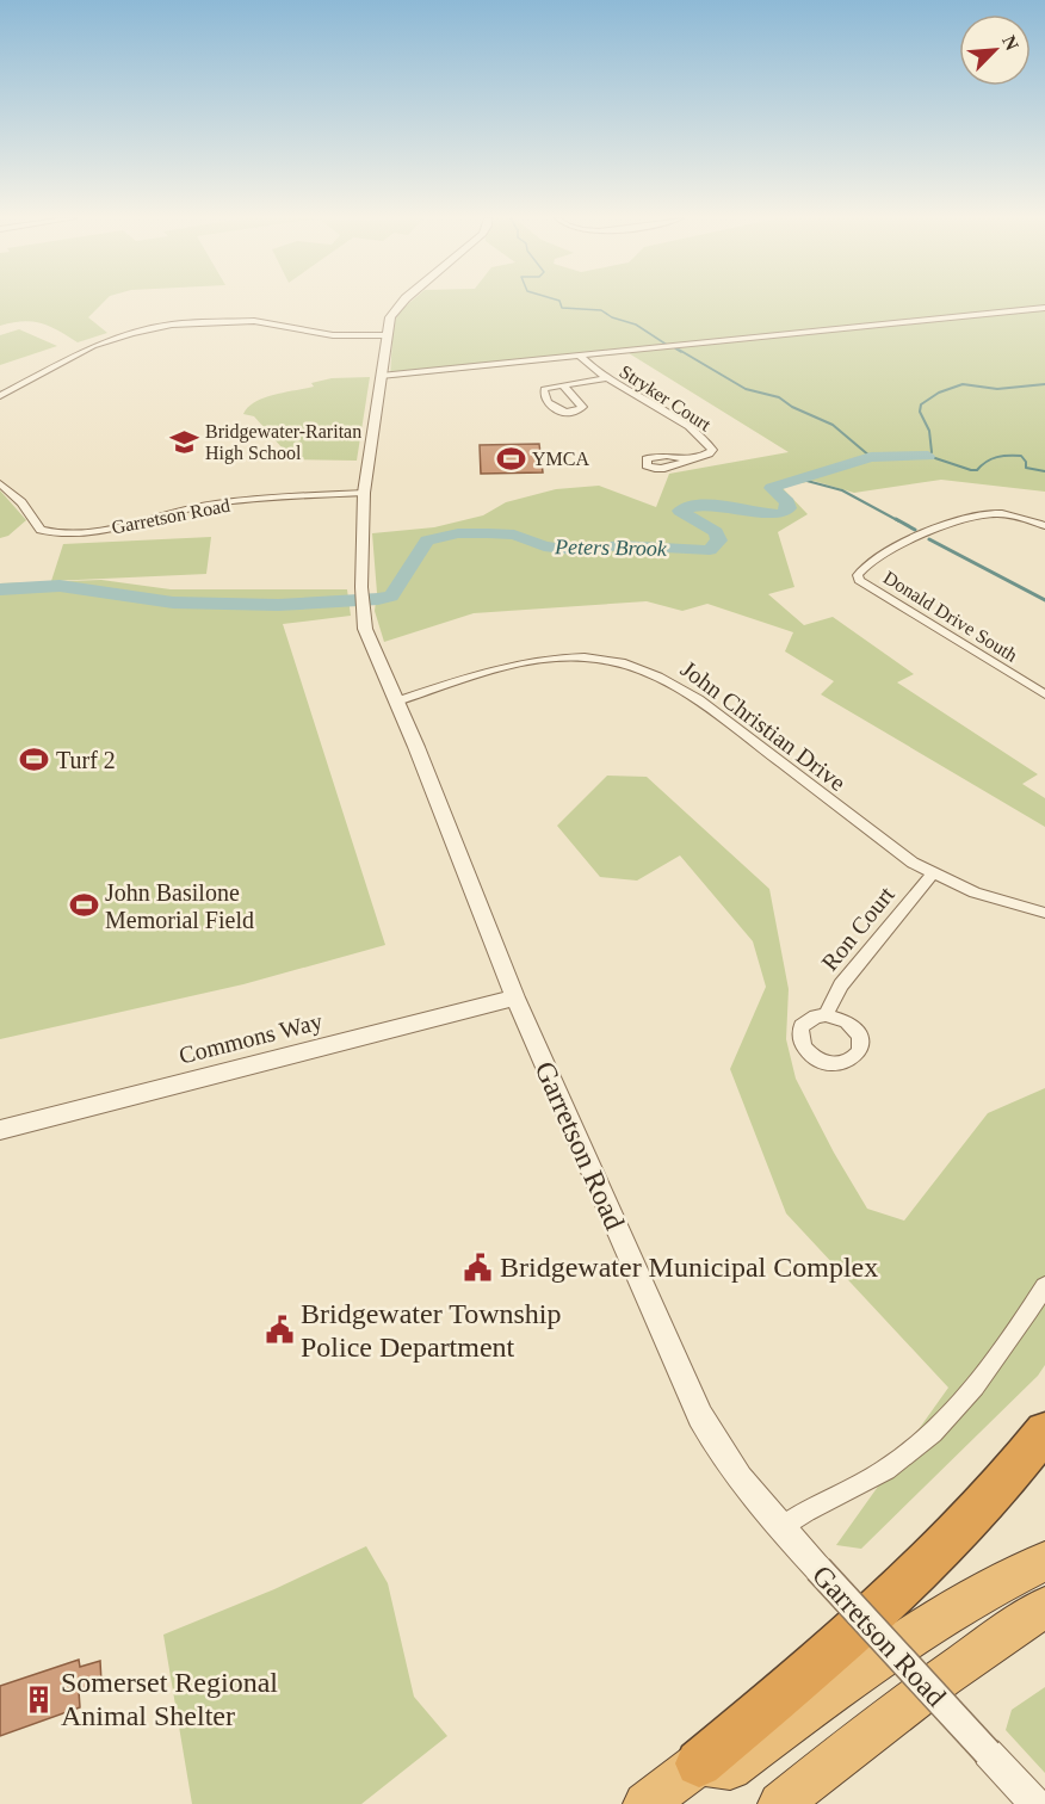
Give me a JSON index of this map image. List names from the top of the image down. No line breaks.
{"streets":{"street":["Stryker Court","Garretson Road","Donald Drive South","John Christian Drive","Ron Court","Commons Way"]},"crossings":[["Garretson Road","John Christian Drive"],["Garretson Road","Commons Way"],["John Christian Drive","Ron Court"]],"water":["Peters Brook"],"places":{"school or university":["Bridgewater-Raritan High School"],"sports":["YMCA","Turf 2","John Basilone Memorial Field"],"public building":["Bridgewater Municipal Complex","Bridgewater Township Police Department"],"building":["Somerset Regional Animal Shelter"]},"north":"top right"}
